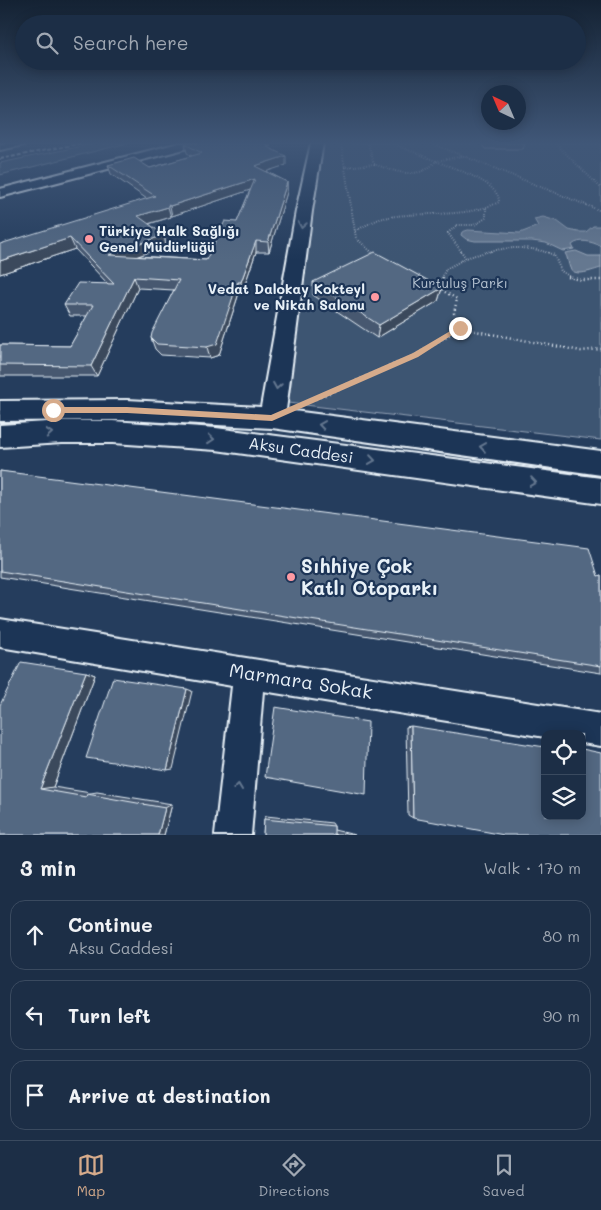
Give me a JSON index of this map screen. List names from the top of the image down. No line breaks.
{"streets":{"main road":["Aksu Caddesi"],"street":["Marmara Sokak"]},"parks":["Kurtuluş Parkı"],"places":["Türkiye Halk Sağlığı Genel Müdürlüğü","Vedat Dalokay Kokteyl ve Nikah Salonu","Sıhhiye Çok Katlı Otoparkı"],"north":"top left","page":{"search":"Search here","heading":["3 min","Walk · 170 m"],"list":[["Continue","Aksu Caddesi","80 m"],["Turn left","90 m"],"Arrive at destination"],"nav":["Map","Directions","Saved"]}}
